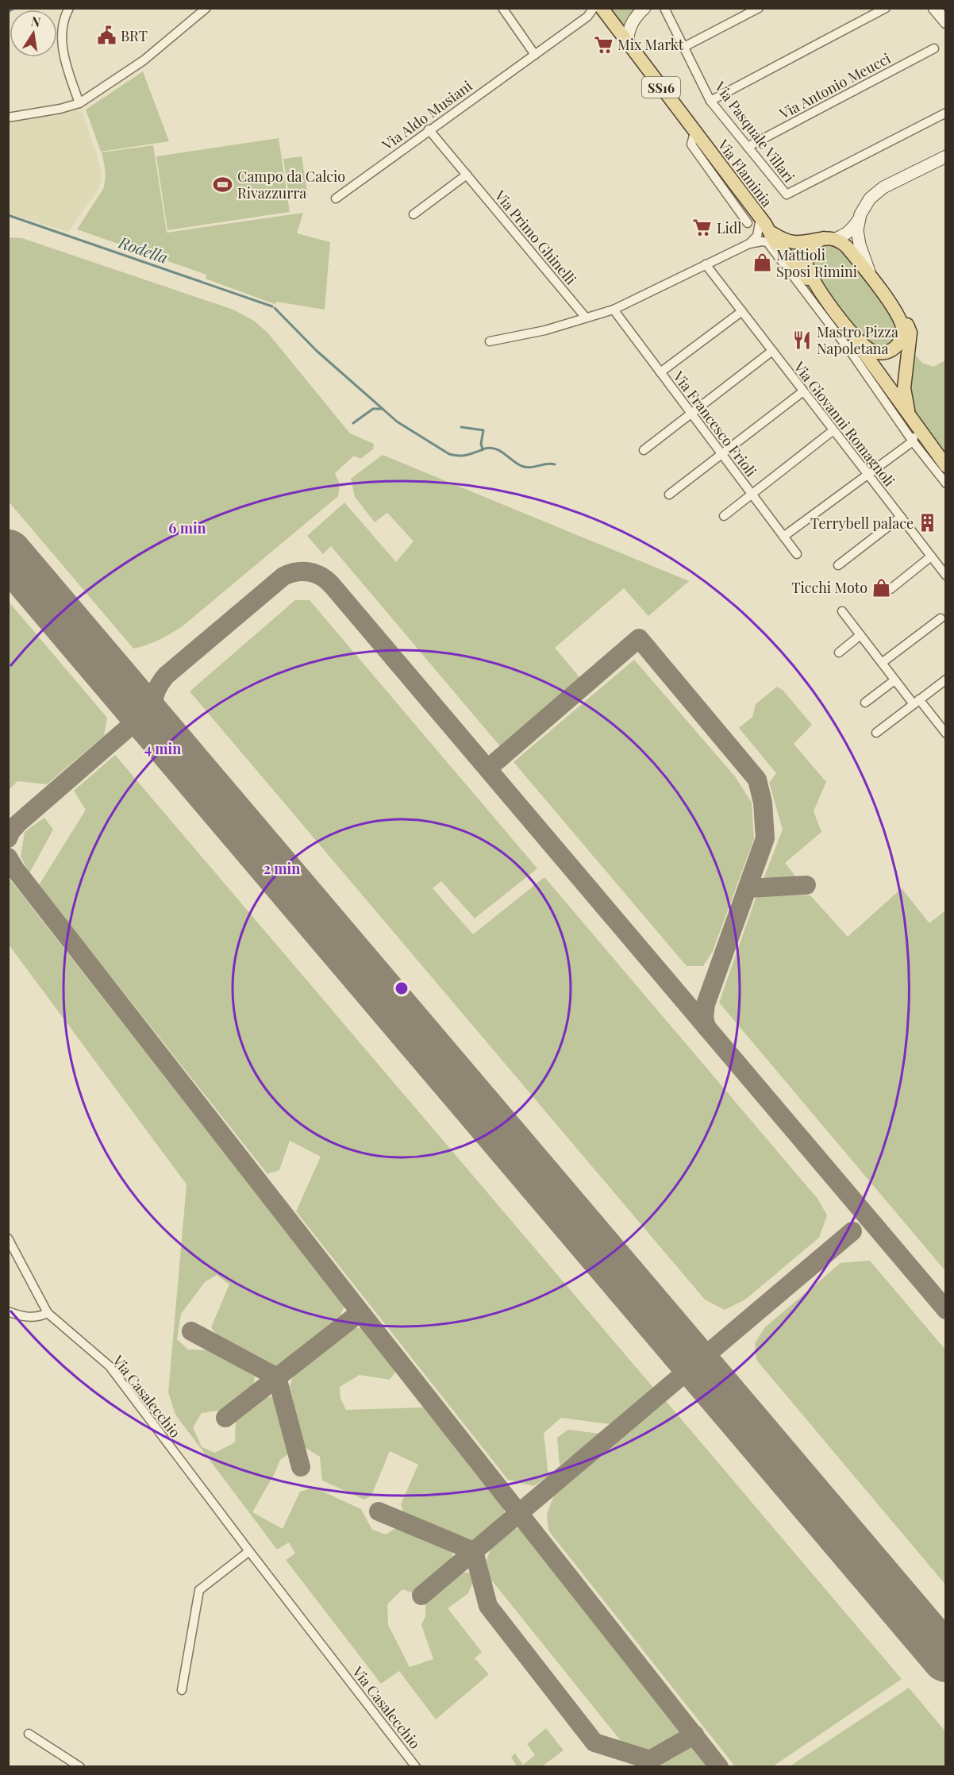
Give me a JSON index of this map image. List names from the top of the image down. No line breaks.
{"streets":{"main road":["SS16","Via Flaminia"],"street":["Via Antonio Meucci","Via Aldo Musiani","Via Pasquale Villari","Via Primo Ghinelli","Via Francesco Frioli","Via Giovanni Romagnoli","Via Casalecchio"]},"crossings":[["Via Antonio Meucci","Via Pasquale Villari"],["Via Aldo Musiani","Via Primo Ghinelli"]],"water":["Rodella"],"places":{"public building":["BRT"],"supermarket":["Mix Markt","Lidl"],"sports":["Campo da Calcio Rivazzurra"],"shop":["Mattioli Sposi Rimini","Ticchi Moto"],"restaurant":["Mastro Pizza Napoletana"],"building":["Terrybell palace"]},"north":"top","rings":["6 min","4 min","2 min"]}
